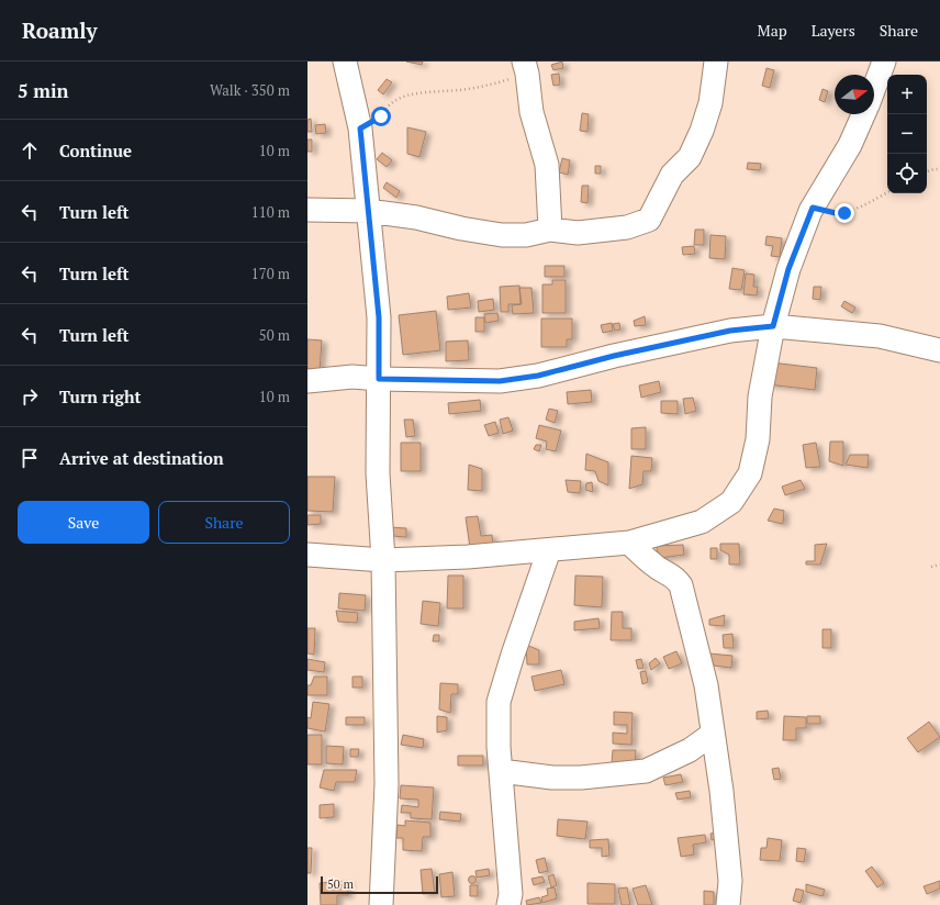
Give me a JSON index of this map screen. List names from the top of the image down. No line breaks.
{"scale_bar":"50 m","north":"right","page":{"header":"Roamly","nav":["Map","Layers","Share"],"heading":["5 min","Walk · 350 m"],"map_buttons":["+","−"],"list":[["Continue","10 m"],["Turn left","110 m"],["Turn left","170 m"],["Turn left","50 m"],["Turn right","10 m"],"Arrive at destination"],"buttons":["Save","Share"],"scale":"50 m"}}
